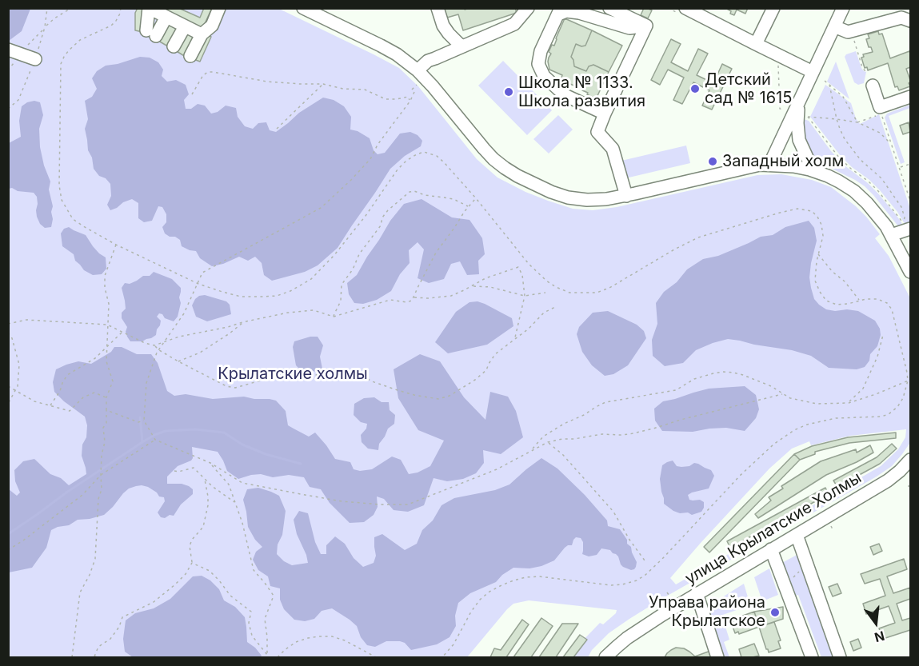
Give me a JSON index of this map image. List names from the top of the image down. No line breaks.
{"streets":{"street":["улица Крылатские Холмы"]},"parks":["Крылатские холмы"],"places":["Детский сад № 1615","Школа № 1133. Школа развития","Западный холм","Управа района Крылатское"],"north":"bottom"}
